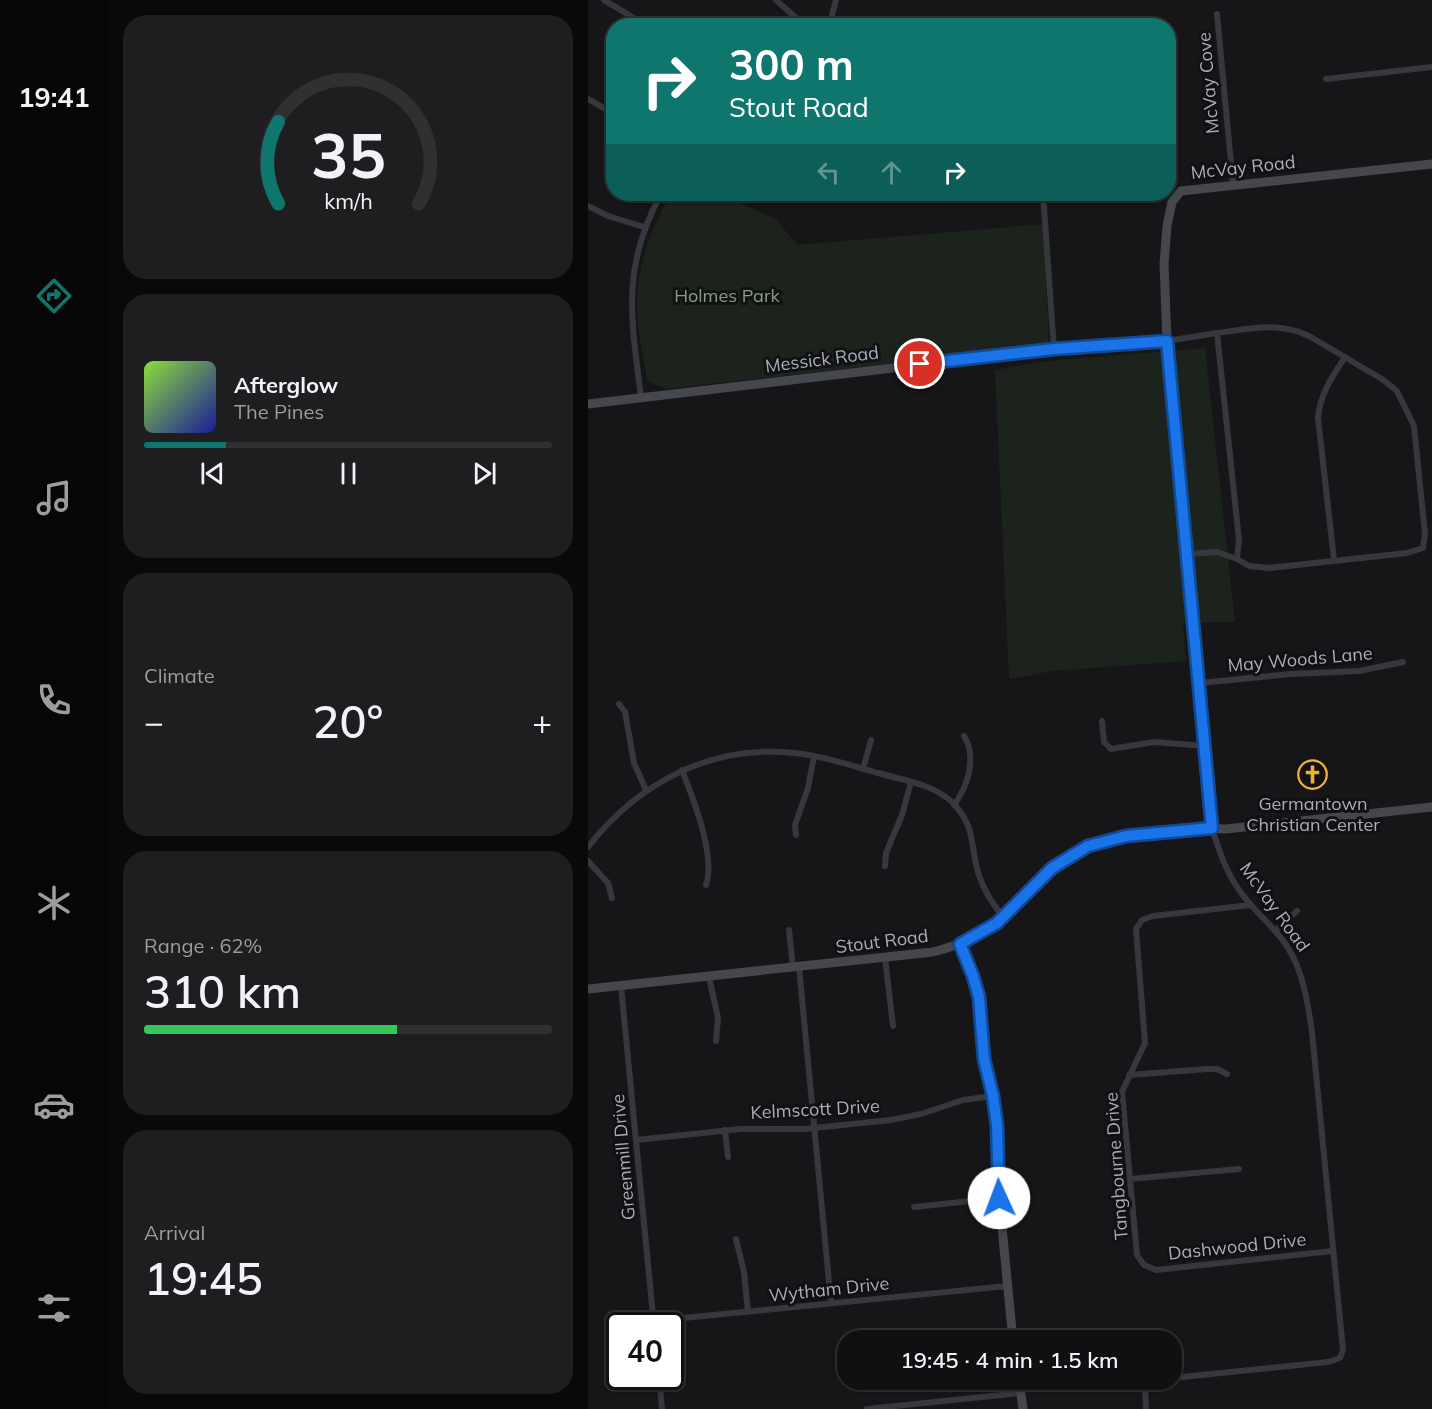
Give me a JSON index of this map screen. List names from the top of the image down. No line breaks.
{"streets":{"street":["McVay Cove","McVay Road","Messick Road","May Woods Lane","Stout Road","Kelmscott Drive","Greenmill Drive","Tangbourne Drive","Dashwood Drive","Wytham Drive"]},"crossings":[["McVay Cove","McVay Road"],["McVay Road","Messick Road"],["McVay Road","May Woods Lane"],["McVay Road","Stout Road"],["McVay Road","Tangbourne Drive"],["McVay Road","Dashwood Drive"],["Stout Road","Greenmill Drive"],["Kelmscott Drive","Greenmill Drive"],["Tangbourne Drive","Dashwood Drive"]],"parks":["Holmes Park"],"places":{"church":["Germantown Christian Center"]},"page":{"tabs":"19:41","turn":["300 m","Stout Road"],"song":["Afterglow","The Pines"],"tile":["Climate",["Range · 62%","310 km"],["Arrival","19:45"]],"heat":["−","20°","+"],"limit":"40","trip":"19:45 · 4 min · 1.5 km","gauge":["35","km/h"]}}
